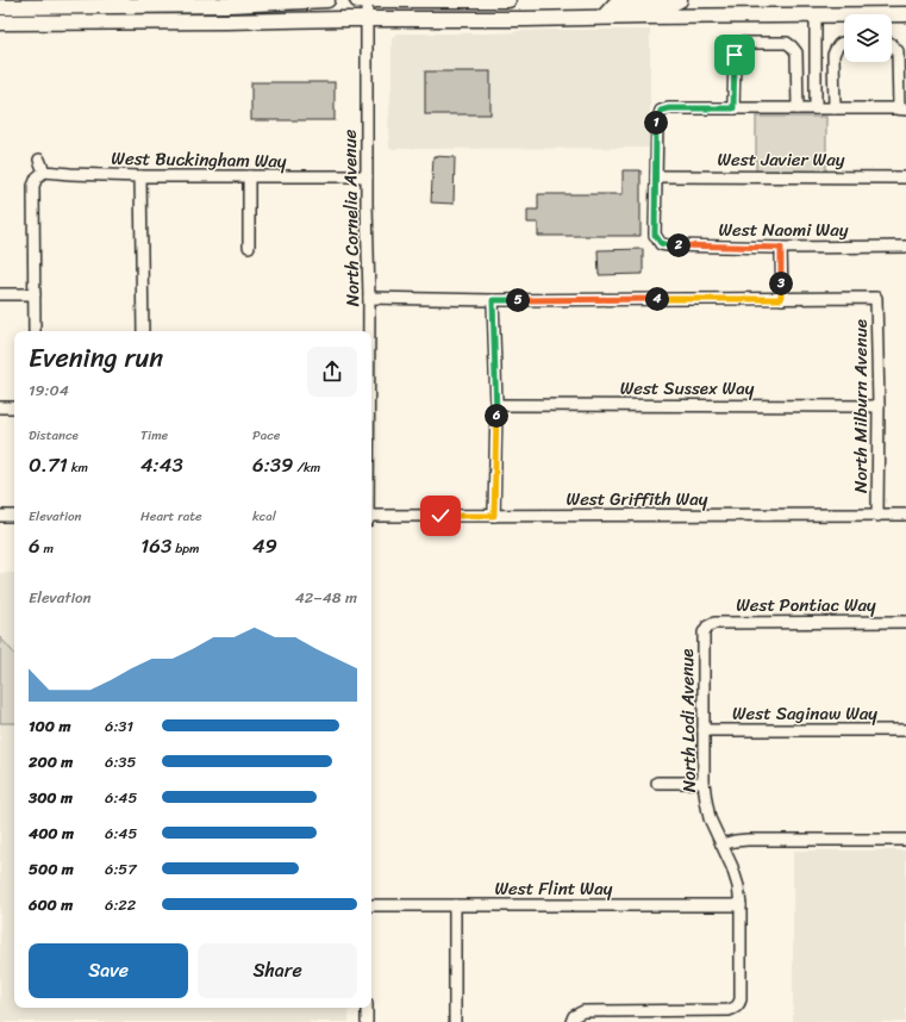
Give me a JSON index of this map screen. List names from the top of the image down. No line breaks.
{"streets":{"street":["West Buckingham Way","West Javier Way","North Cornelia Avenue","West Naomi Way","West Sussex Way","North Milburn Avenue","West Griffith Way","West Pontiac Way","West Saginaw Way","North Lodi Avenue","West Flint Way"]},"crossings":[["West Buckingham Way","North Cornelia Avenue"],["West Javier Way","West Naomi Way"],["West Sussex Way","North Milburn Avenue"],["North Milburn Avenue","West Griffith Way"],["West Pontiac Way","North Lodi Avenue"],["West Saginaw Way","North Lodi Avenue"],["North Lodi Avenue","West Flint Way"]],"page":{"pins":["1","2","3","4","5","6"],"heading":["Evening run","19:04"],"stats":[["Distance","0.71 km"],["Time","4:43"],["Pace","6:39 /km"],["Elevation","6 m"],["Heart rate","163 bpm"],["kcal","49"]],"chart":["Elevation","42–48 m"],"list":[{"name":"100 m","note":"6:31"},{"name":"200 m","note":"6:35"},{"name":"300 m","note":"6:45"},{"name":"400 m","note":"6:45"},{"name":"500 m","note":"6:57"},{"name":"600 m","note":"6:22"}],"buttons":["Save","Share"]}}
